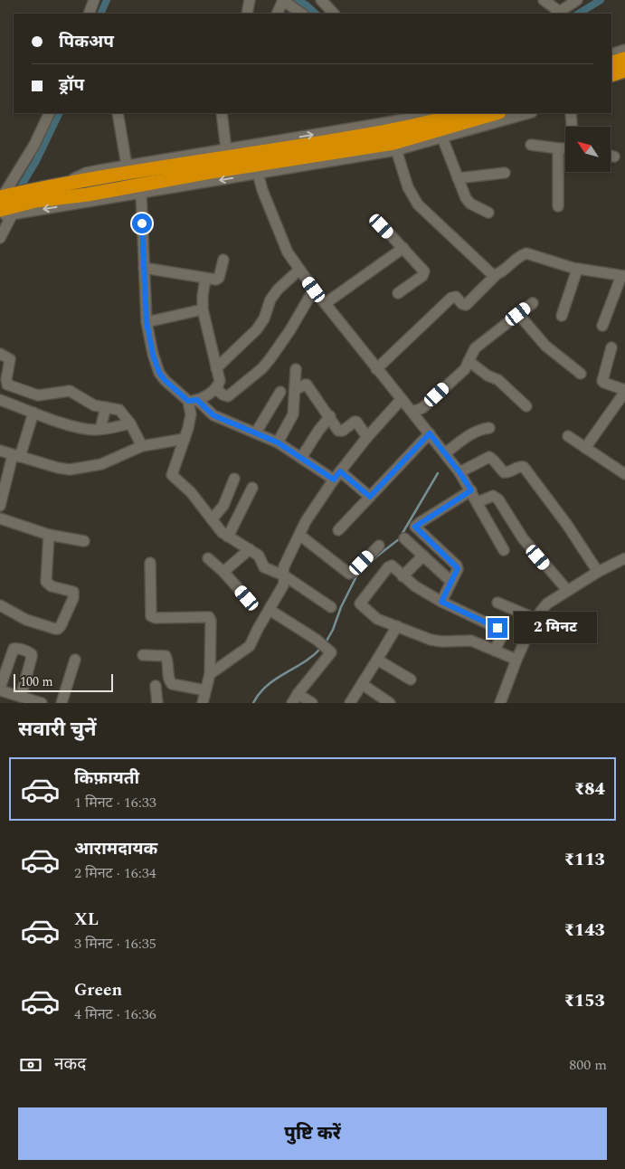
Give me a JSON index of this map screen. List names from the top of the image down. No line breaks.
{"scale_bar":"100 m","north":"top left","page":{"banner":["पिकअप","ड्रॉप"],"bubble":"2 मिनट","scale":"100 m","heading":"सवारी चुनें","list":[{"name":"किफ़ायती","note":"1 मिनट · 16:33","value":"₹84"},{"name":"आरामदायक","note":"2 मिनट · 16:34","value":"₹113"},{"name":"XL","note":"3 मिनट · 16:35","value":"₹143"},{"name":"Green","note":"4 मिनट · 16:36","value":"₹153"}],"pay":["नकद","800 m"],"buttons":"पुष्टि करें"}}
